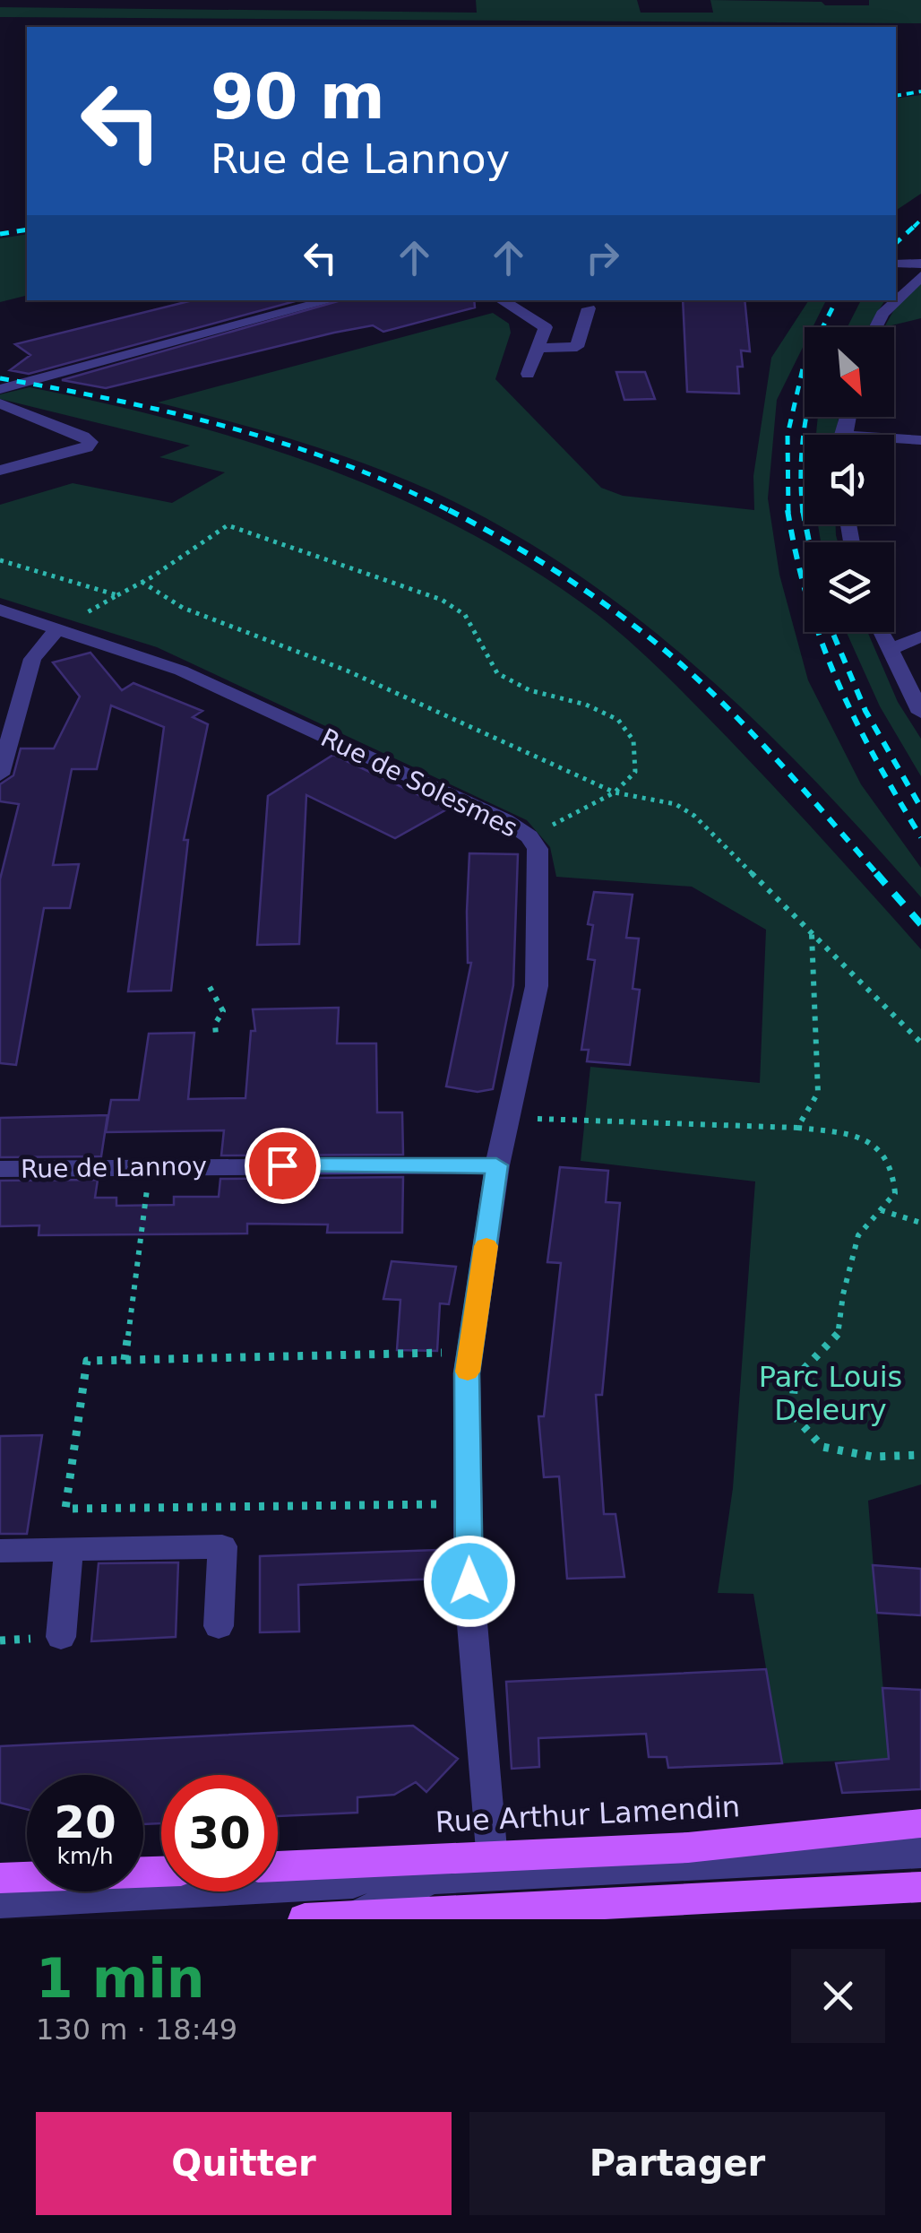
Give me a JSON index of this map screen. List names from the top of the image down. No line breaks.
{"streets":{"main road":["Rue Arthur Lamendin"],"street":["Rue de Solesmes","Rue de Lannoy"]},"crossings":[["Rue de Solesmes","Rue de Lannoy"],["Rue de Solesmes","Rue Arthur Lamendin"]],"parks":["Parc Louis Deleury"],"north":"bottom right","page":{"turn":["90 m","Rue de Lannoy"],"speed":"20 km/h","limit":"30","heading":["1 min","130 m · 18:49"],"buttons":["Quitter","Partager"]}}
